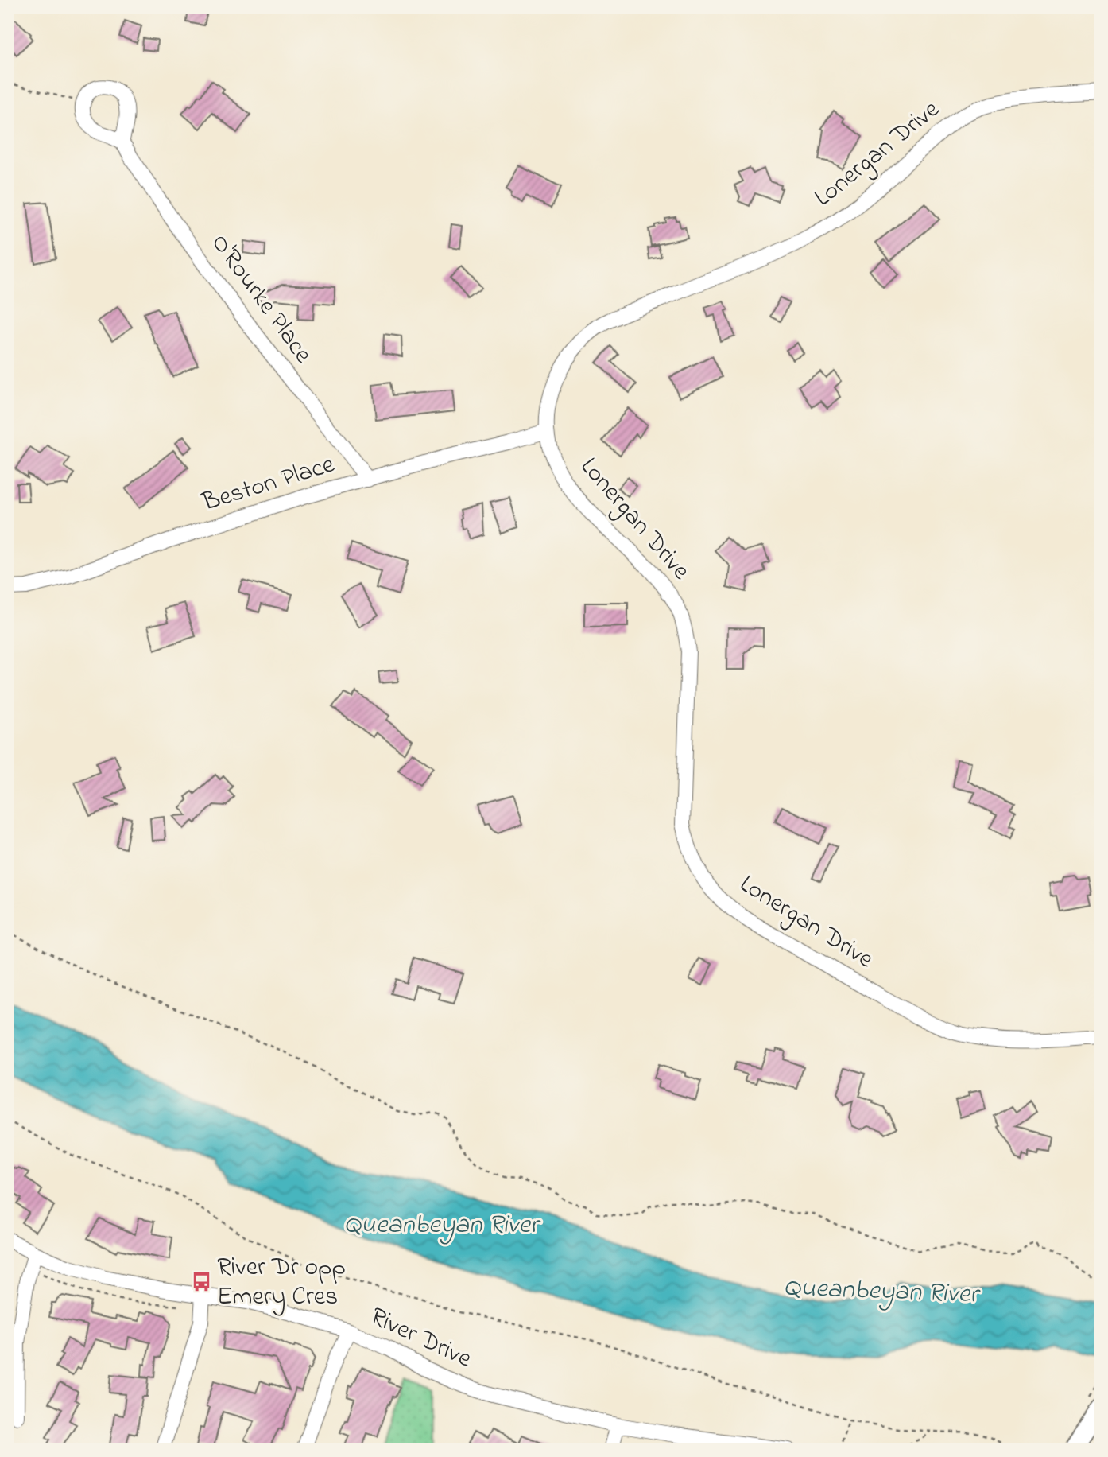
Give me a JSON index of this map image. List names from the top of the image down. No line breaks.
{"streets":{"street":["Lonergan Drive","O'Rourke Place","Beston Place","River Drive"]},"crossings":[["Lonergan Drive","Beston Place"],["O'Rourke Place","Beston Place"]],"water":["Queanbeyan River"],"places":{"bus stop":["River Dr opp Emery Cres"]}}
